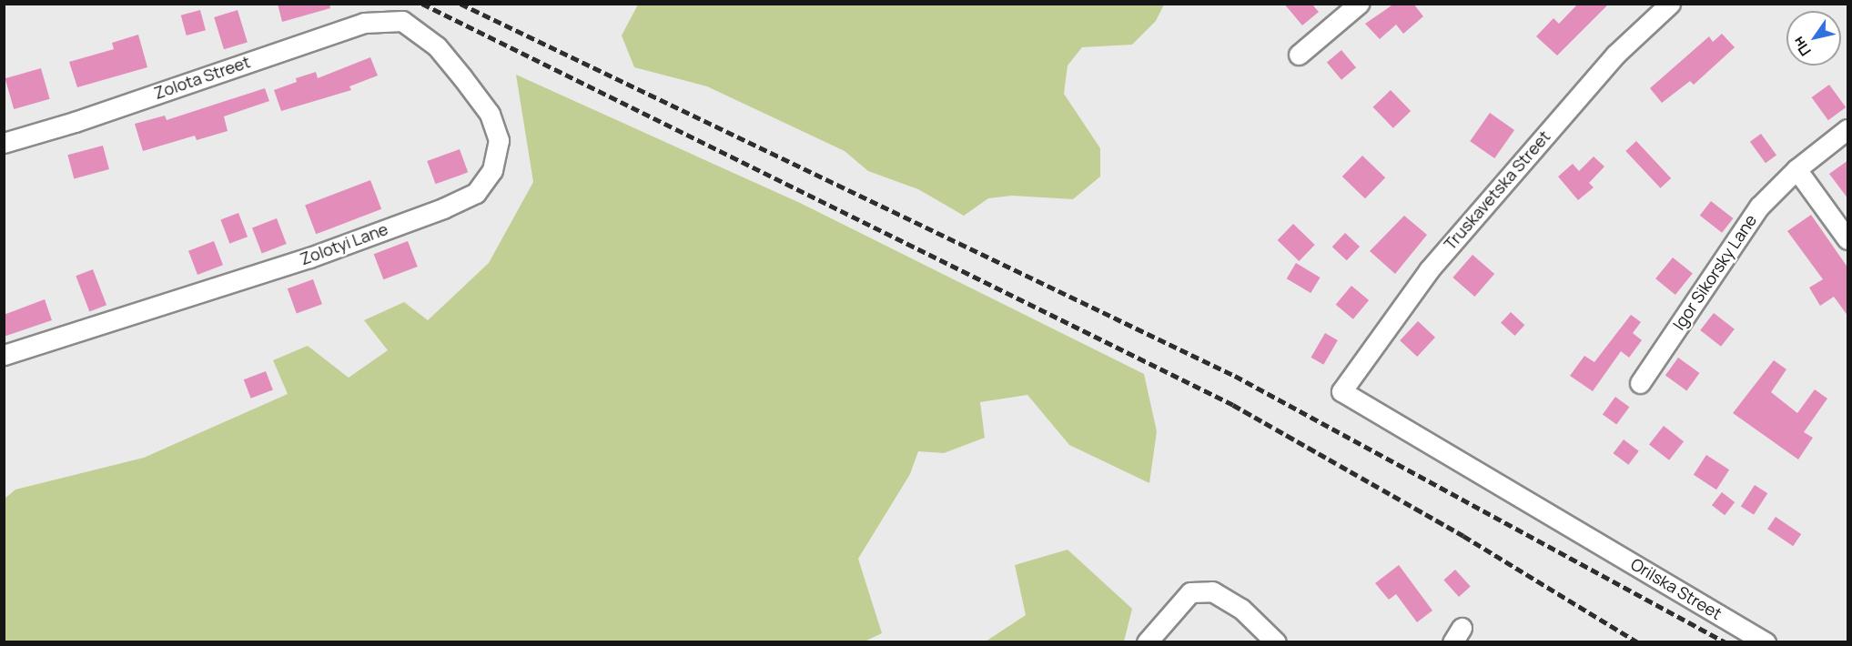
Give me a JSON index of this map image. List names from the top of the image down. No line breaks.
{"streets":{"street":["Zolota Street","Truskavetska Street","Zolotyi Lane","Igor Sikorsky Lane","Orilska Street"]},"crossings":[["Zolota Street","Zolotyi Lane"],["Truskavetska Street","Orilska Street"]],"north":"bottom left"}
